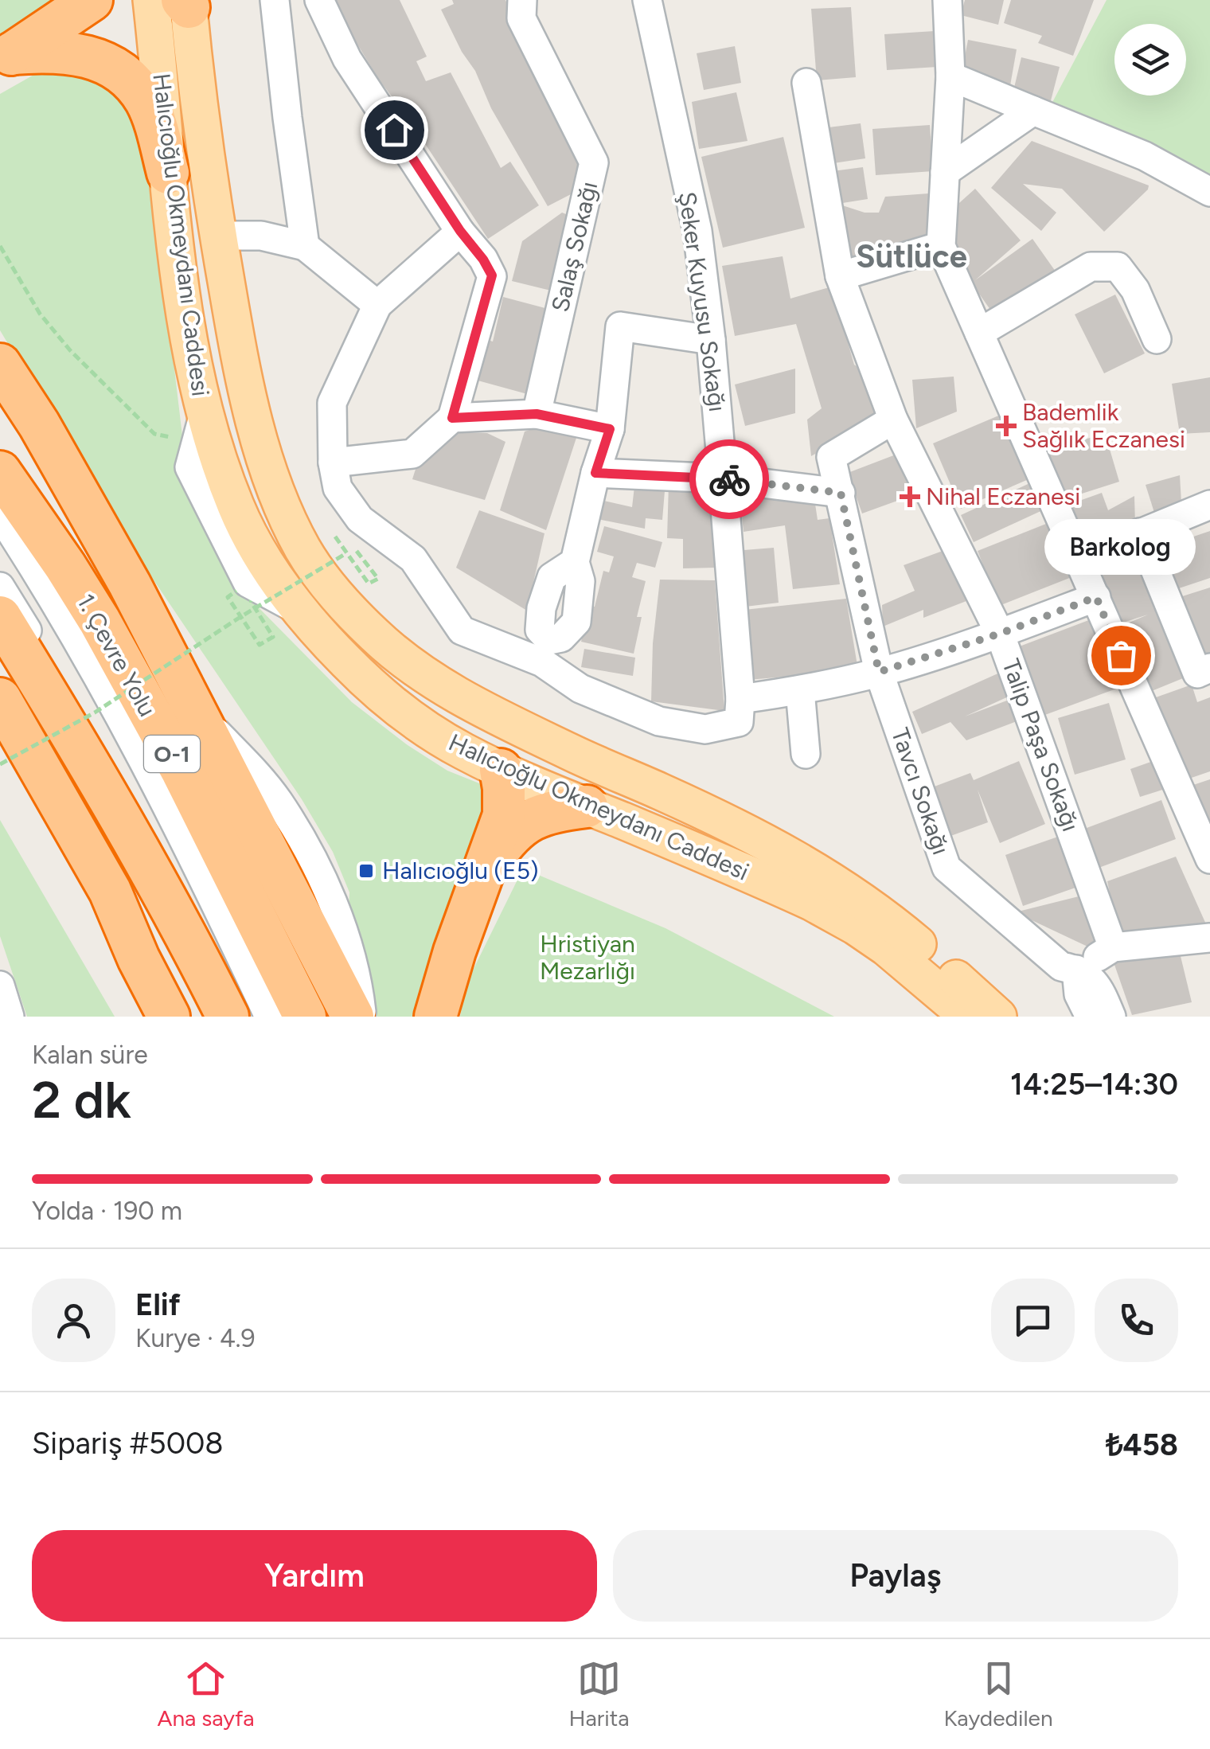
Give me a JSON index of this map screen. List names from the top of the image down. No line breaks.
{"streets":{"highway":["1. Çevre Yolu","O-1"],"main road":["Halıcıoğlu Okmeydanı Caddesi"],"street":["Salaş Sokağı","Şeker Kuyusu Sokağı","Talip Paşa Sokağı","Tavcı Sokağı"]},"crossings":[["Talip Paşa Sokağı","Tavcı Sokağı"]],"districts":["Sütlüce"],"parks":["Hristiyan Mezarlığı"],"places":{"health":["Bademlik Sağlık Eczanesi","Nihal Eczanesi"],"other":["Barkolog"],"transit":["Halıcıoğlu (E5)"]},"page":{"bubble":"Barkolog","heading":["2 dk","Kalan süre","14:25–14:30"],"panel":["Elif","Kurye · 4.9","Sipariş #5008","₺458"],"bar":"Yolda · 190 m","buttons":["Yardım","Paylaş"],"tabs":["Ana sayfa","Harita","Kaydedilen"]}}
